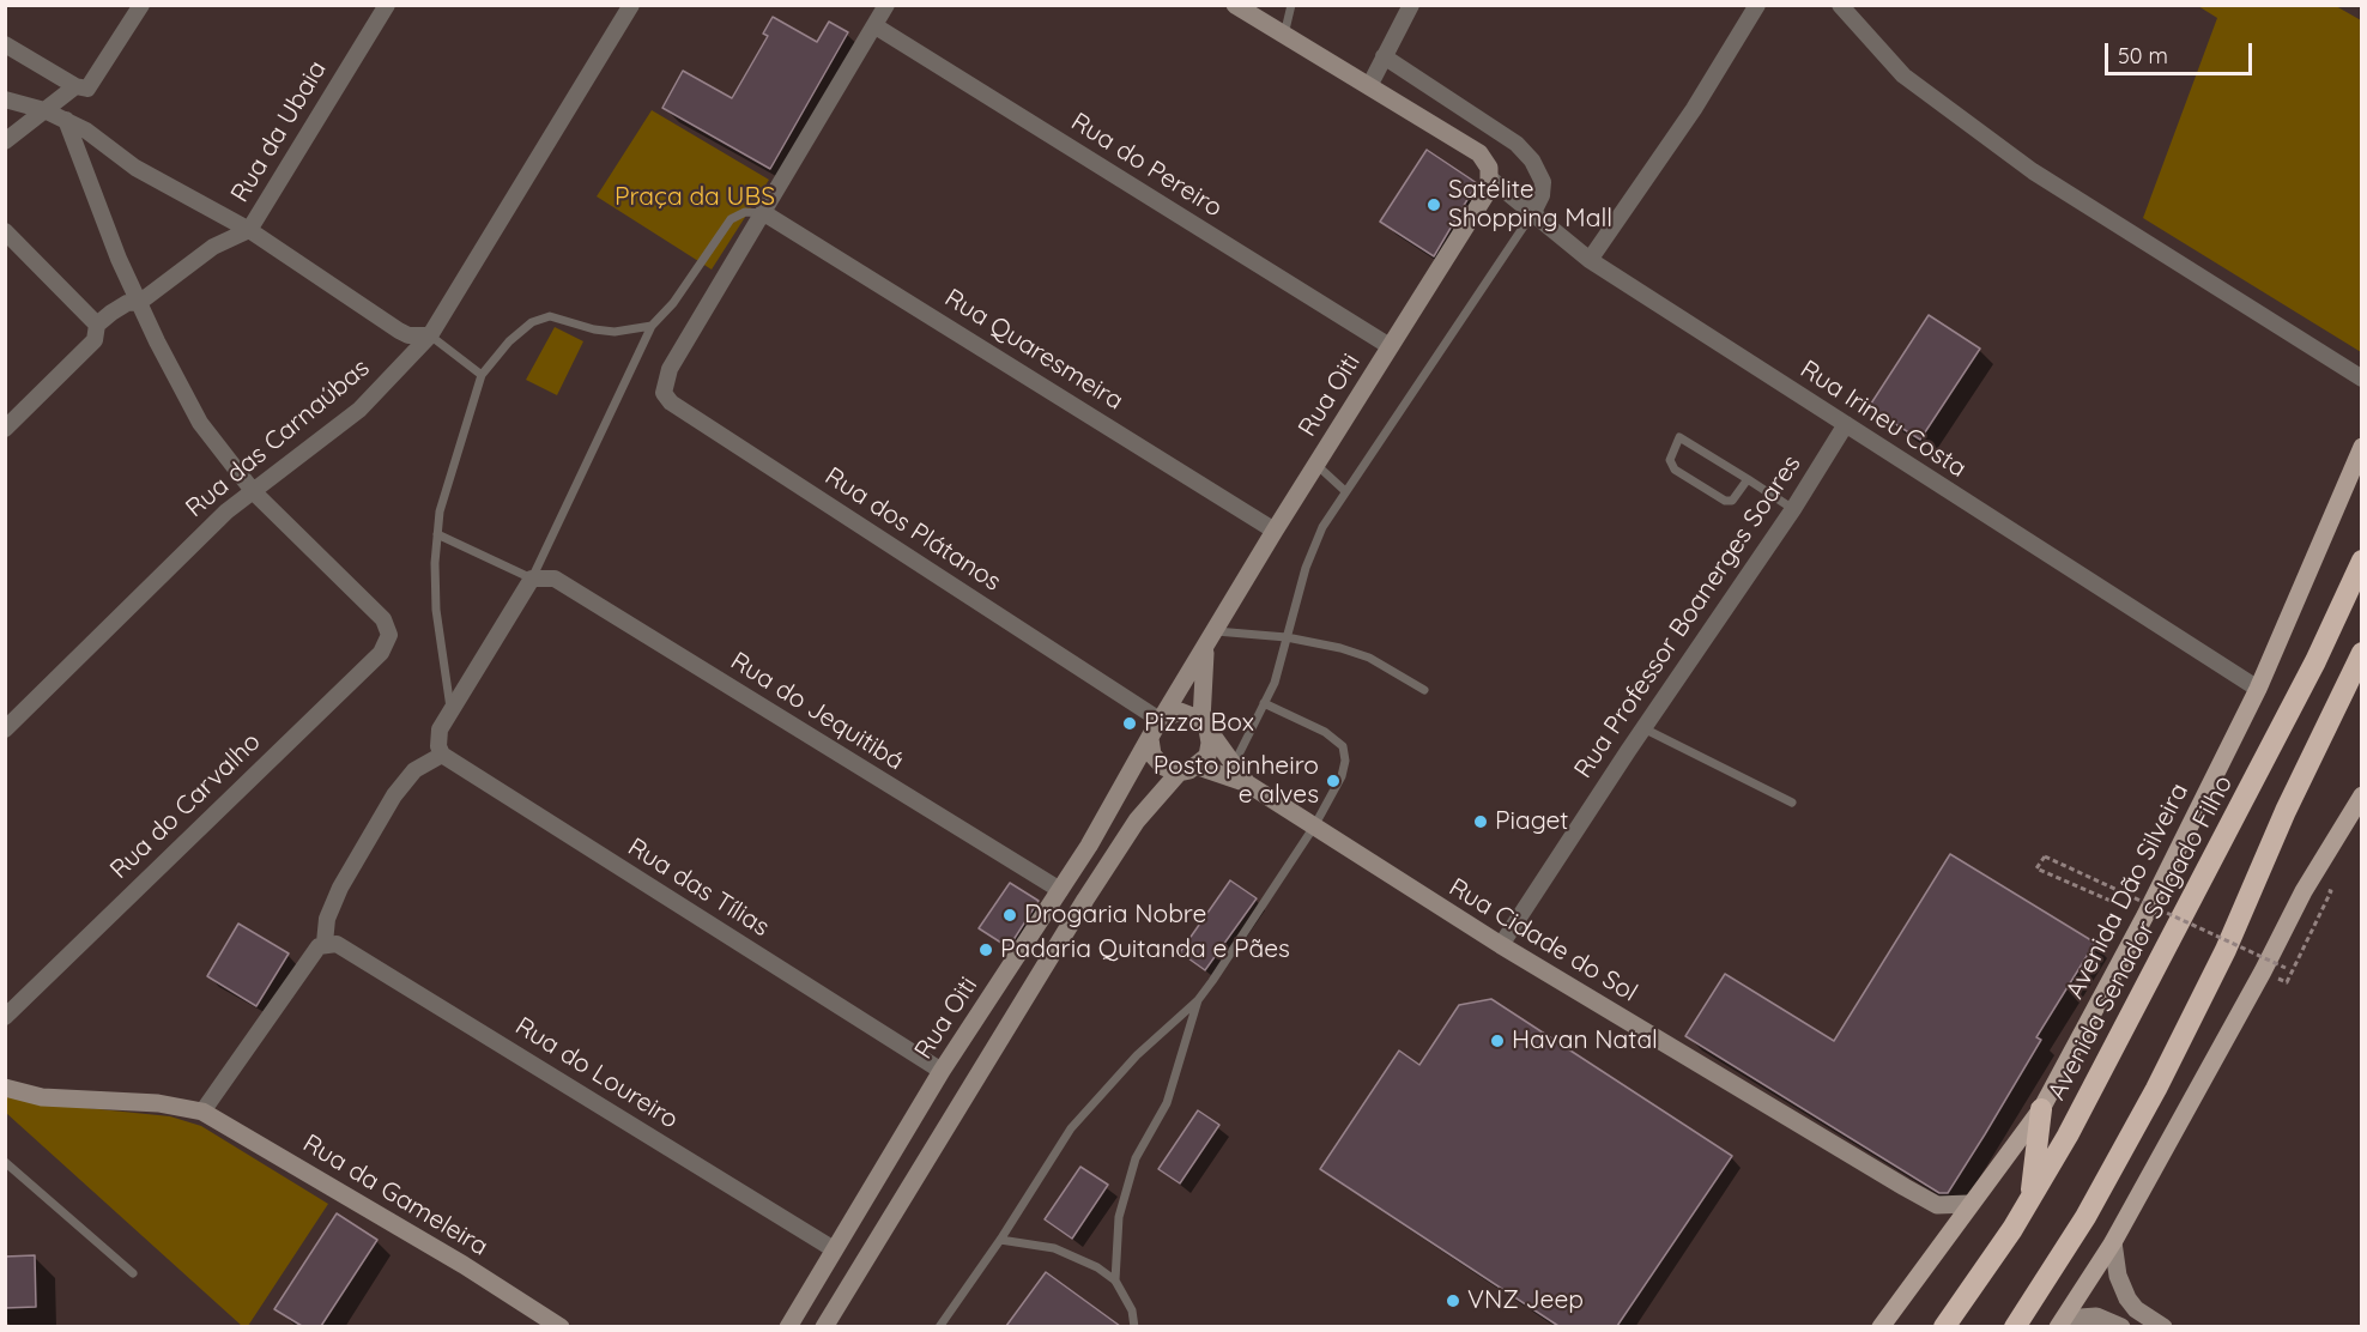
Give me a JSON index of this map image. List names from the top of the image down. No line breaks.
{"streets":{"highway":["Avenida Senador Salgado Filho"],"main road":["Rua Oiti","Avenida Dão Silveira","Rua Cidade do Sol","Rua da Gameleira"],"street":["Rua da Ubaia","Rua do Pereiro","Rua Quaresmeira","Rua Irineu Costa","Rua das Carnaúbas","Rua dos Plátanos","Rua Professor Boanerges Soares","Rua do Jequitibá","Rua do Carvalho","Rua das Tílias","Rua do Loureiro"]},"crossings":[["Rua do Pereiro","Rua Oiti"],["Rua Quaresmeira","Rua Oiti"],["Rua Quaresmeira","Rua dos Plátanos"],["Rua Oiti","Rua Irineu Costa"],["Rua Oiti","Rua dos Plátanos"],["Rua Oiti","Rua do Jequitibá"],["Rua Oiti","Rua das Tílias"],["Rua Oiti","Rua Cidade do Sol"],["Rua Oiti","Rua do Loureiro"],["Rua Irineu Costa","Rua Professor Boanerges Soares"],["Rua Irineu Costa","Avenida Dão Silveira"],["Rua das Carnaúbas","Rua do Carvalho"],["Rua dos Plátanos","Rua Cidade do Sol"],["Rua Professor Boanerges Soares","Rua Cidade do Sol"],["Avenida Dão Silveira","Rua Cidade do Sol"]],"parks":["Praça da UBS"],"places":["Satélite Shopping Mall","Pizza Box","Posto pinheiro e alves","Piaget","Drogaria Nobre","Padaria Quitanda e Pães","Havan Natal","VNZ Jeep"],"scale_bar":"50 m"}
